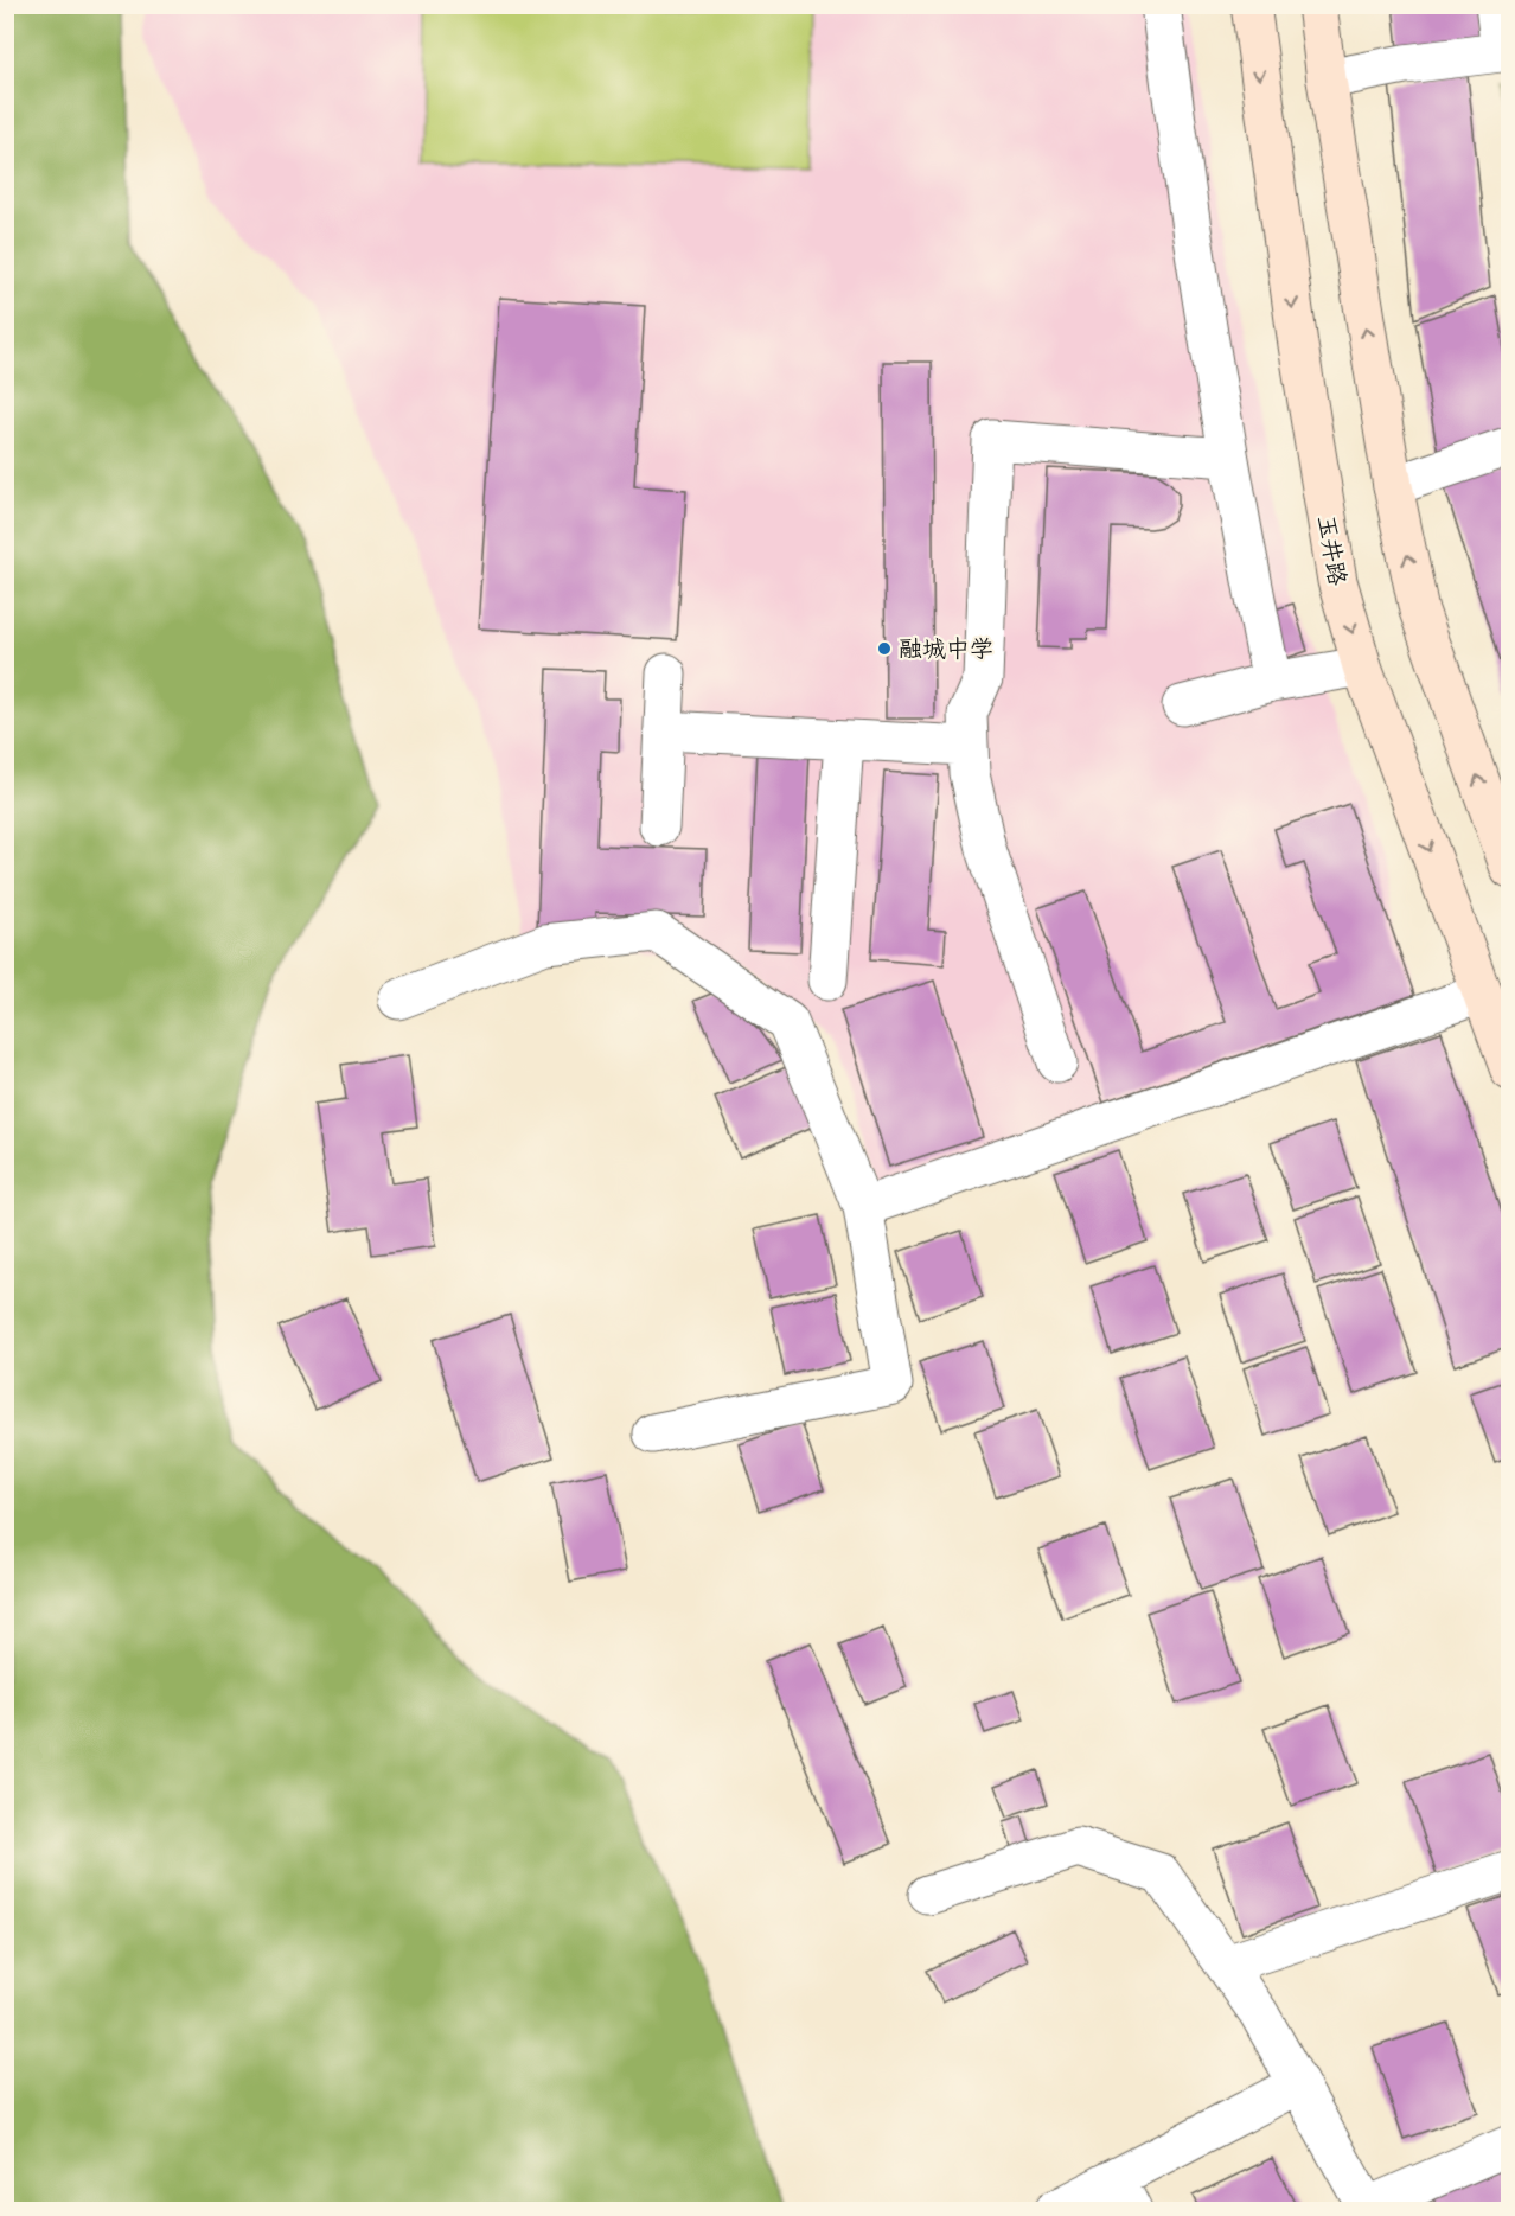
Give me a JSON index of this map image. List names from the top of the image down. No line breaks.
{"streets":{"street":["玉井路"]},"places":["融城中学"]}
